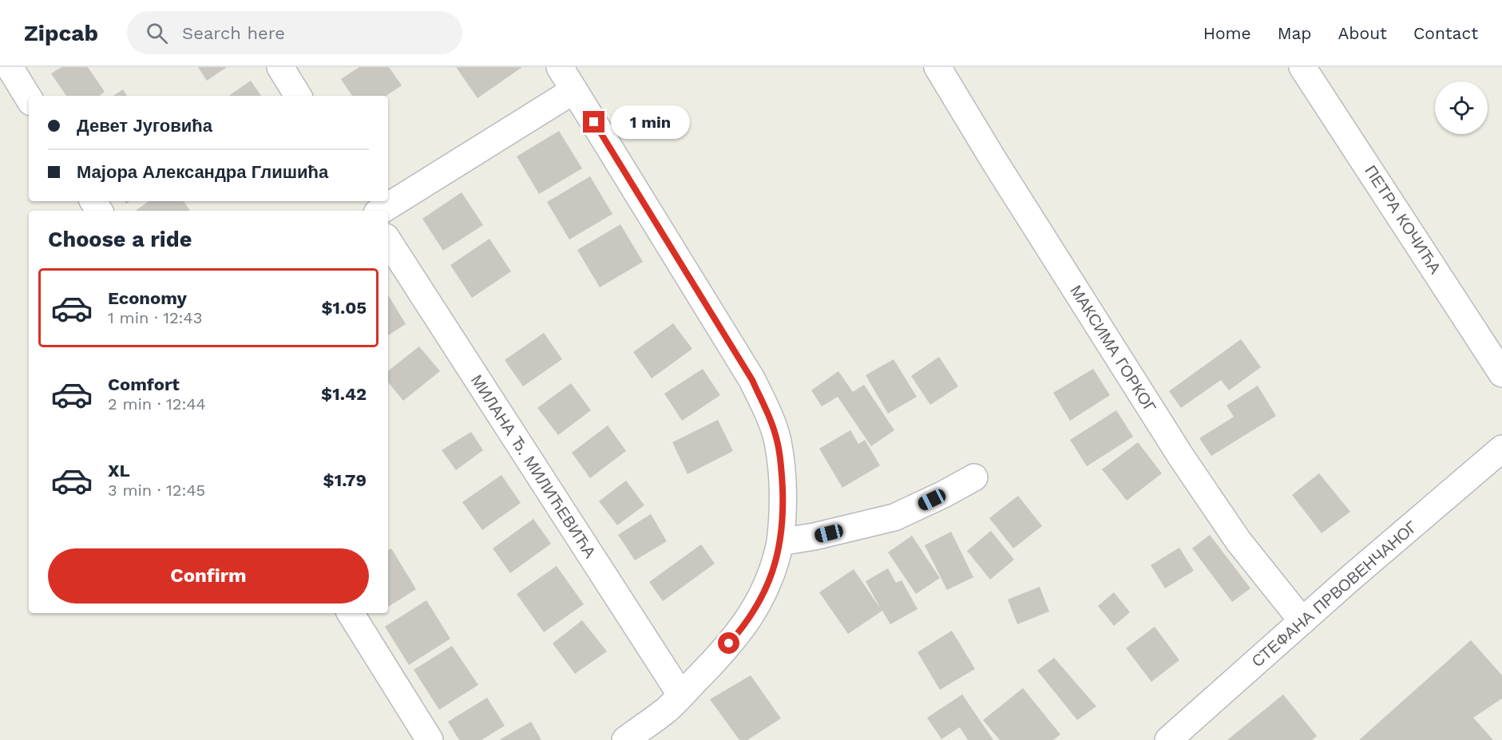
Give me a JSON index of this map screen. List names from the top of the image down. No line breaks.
{"streets":{"street":["ПЕТРА КОЧИЋА","МАКСИМА ГОРКОГ","МИЛАНА Ђ. МИЛИЋЕВИЋА","СТЕФАНА ПРВОВЕНЧАНОГ"]},"crossings":[["МАКСИМА ГОРКОГ","СТЕФАНА ПРВОВЕНЧАНОГ"]],"page":{"header":"Zipcab","search":"Search here","nav":["Home","Map","About","Contact"],"banner":["Девет Југовића","Мајора Александра Глишића"],"bubble":"1 min","heading":"Choose a ride","list":[{"name":"Economy","note":"1 min · 12:43","value":"$1.05"},{"name":"Comfort","note":"2 min · 12:44","value":"$1.42"},{"name":"XL","note":"3 min · 12:45","value":"$1.79"}],"buttons":"Confirm"}}
